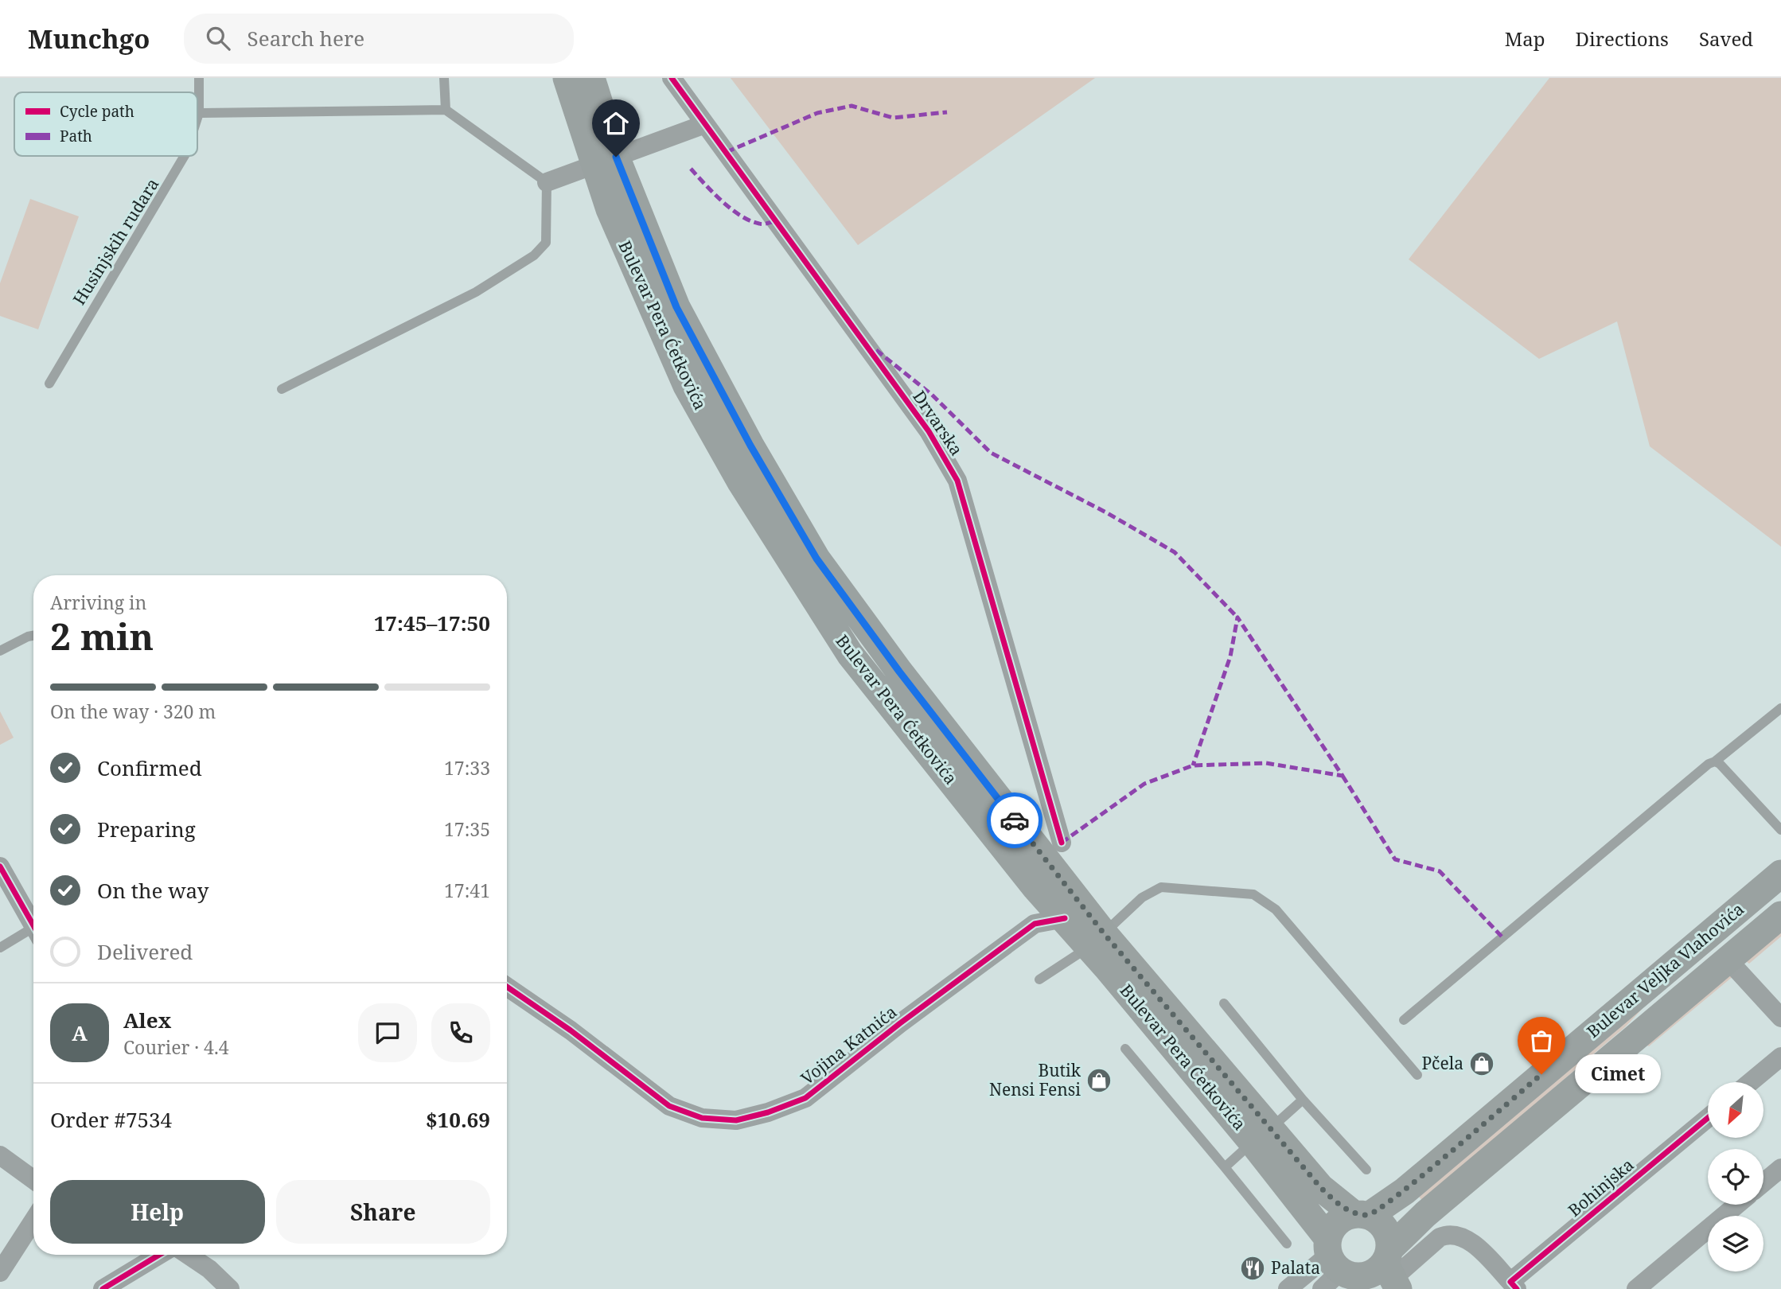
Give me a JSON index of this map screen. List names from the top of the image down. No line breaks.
{"streets":{"main road":["Bulevar Pera Ćetkovića","Bulevar Veljka Vlahovića"],"street":["Drvarska","Vojina Katnića","Bohinjska"],"lane":["Husinjskih rudara"]},"crossings":[["Bulevar Pera Ćetkovića","Bulevar Veljka Vlahovića"],["Bulevar Pera Ćetkovića","Vojina Katnića"]],"places":{"shop":["Pčela","Butik Nensi Fensi"],"other":["Cimet"],"restaurant":["Palata"]},"legend":["Cycle path","Path"],"north":"bottom left","page":{"header":"Munchgo","search":"Search here","nav":["Map","Directions","Saved"],"heading":["2 min","Arriving in","17:45–17:50"],"panel":["Alex","Courier · 4.4","Order #7534","$10.69"],"bar":"On the way · 320 m","list":[["Confirmed","17:33"],["Preparing","17:35"],["On the way","17:41"],"Delivered"],"round":"A","bubble":"Cimet","buttons":["Help","Share"]}}
